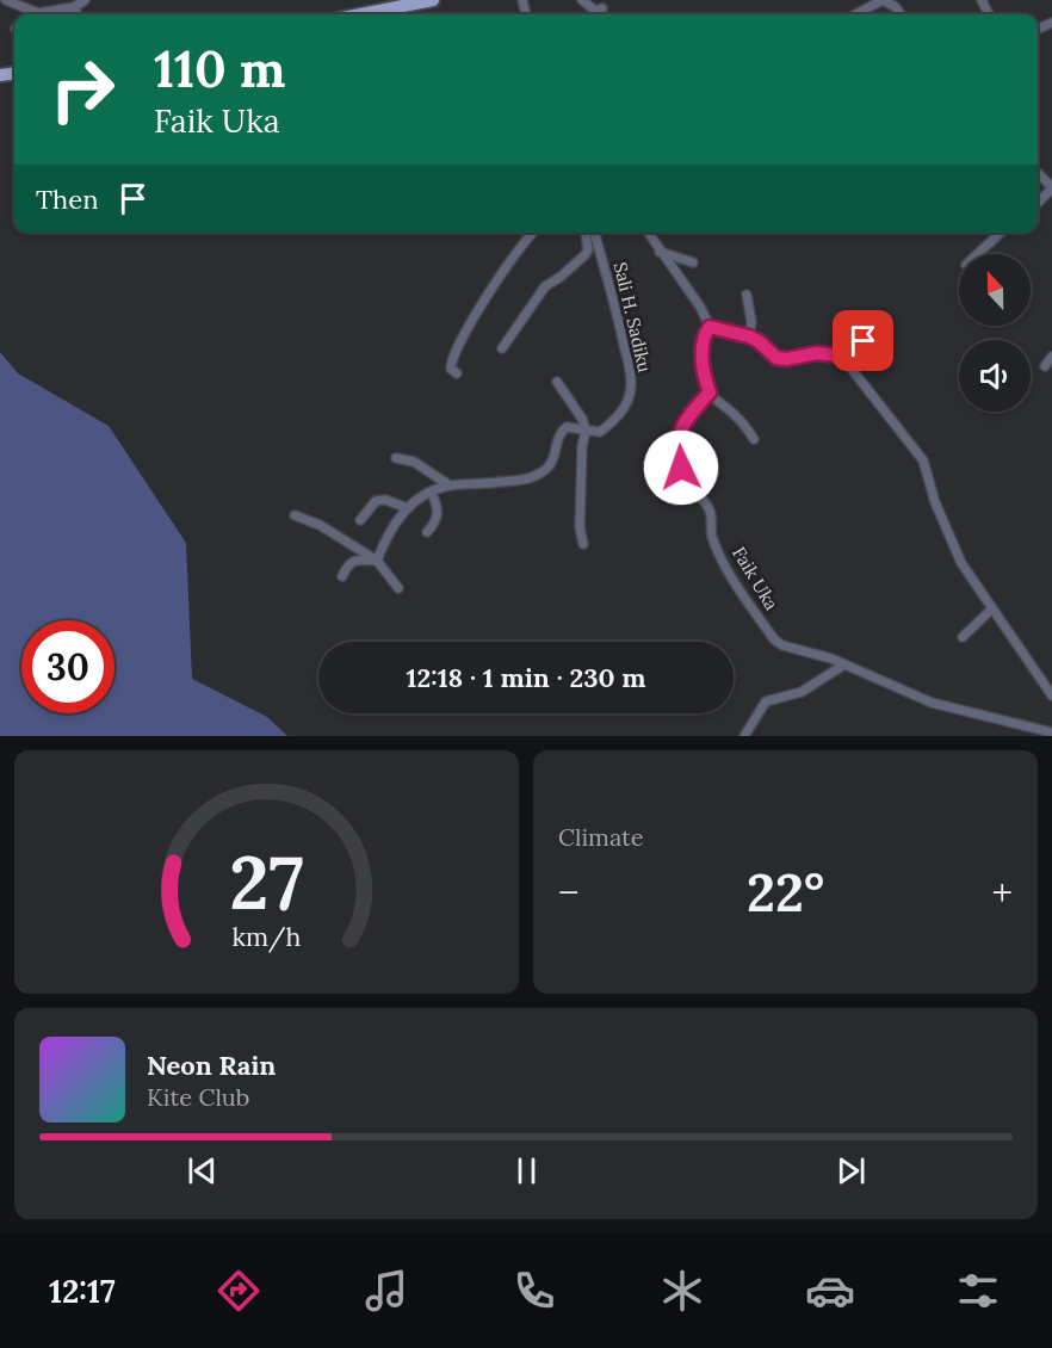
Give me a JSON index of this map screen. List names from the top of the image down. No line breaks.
{"streets":{"street":["Sali H. Sadiku","Faik Uka"]},"north":"top","page":{"turn":["110 m","Faik Uka"],"then":"Then","limit":"30","trip":"12:18 · 1 min · 230 m","tile":"Climate","heat":["−","22°","+"],"song":["Neon Rain","Kite Club"],"tabs":"12:17","gauge":["27","km/h"]}}
